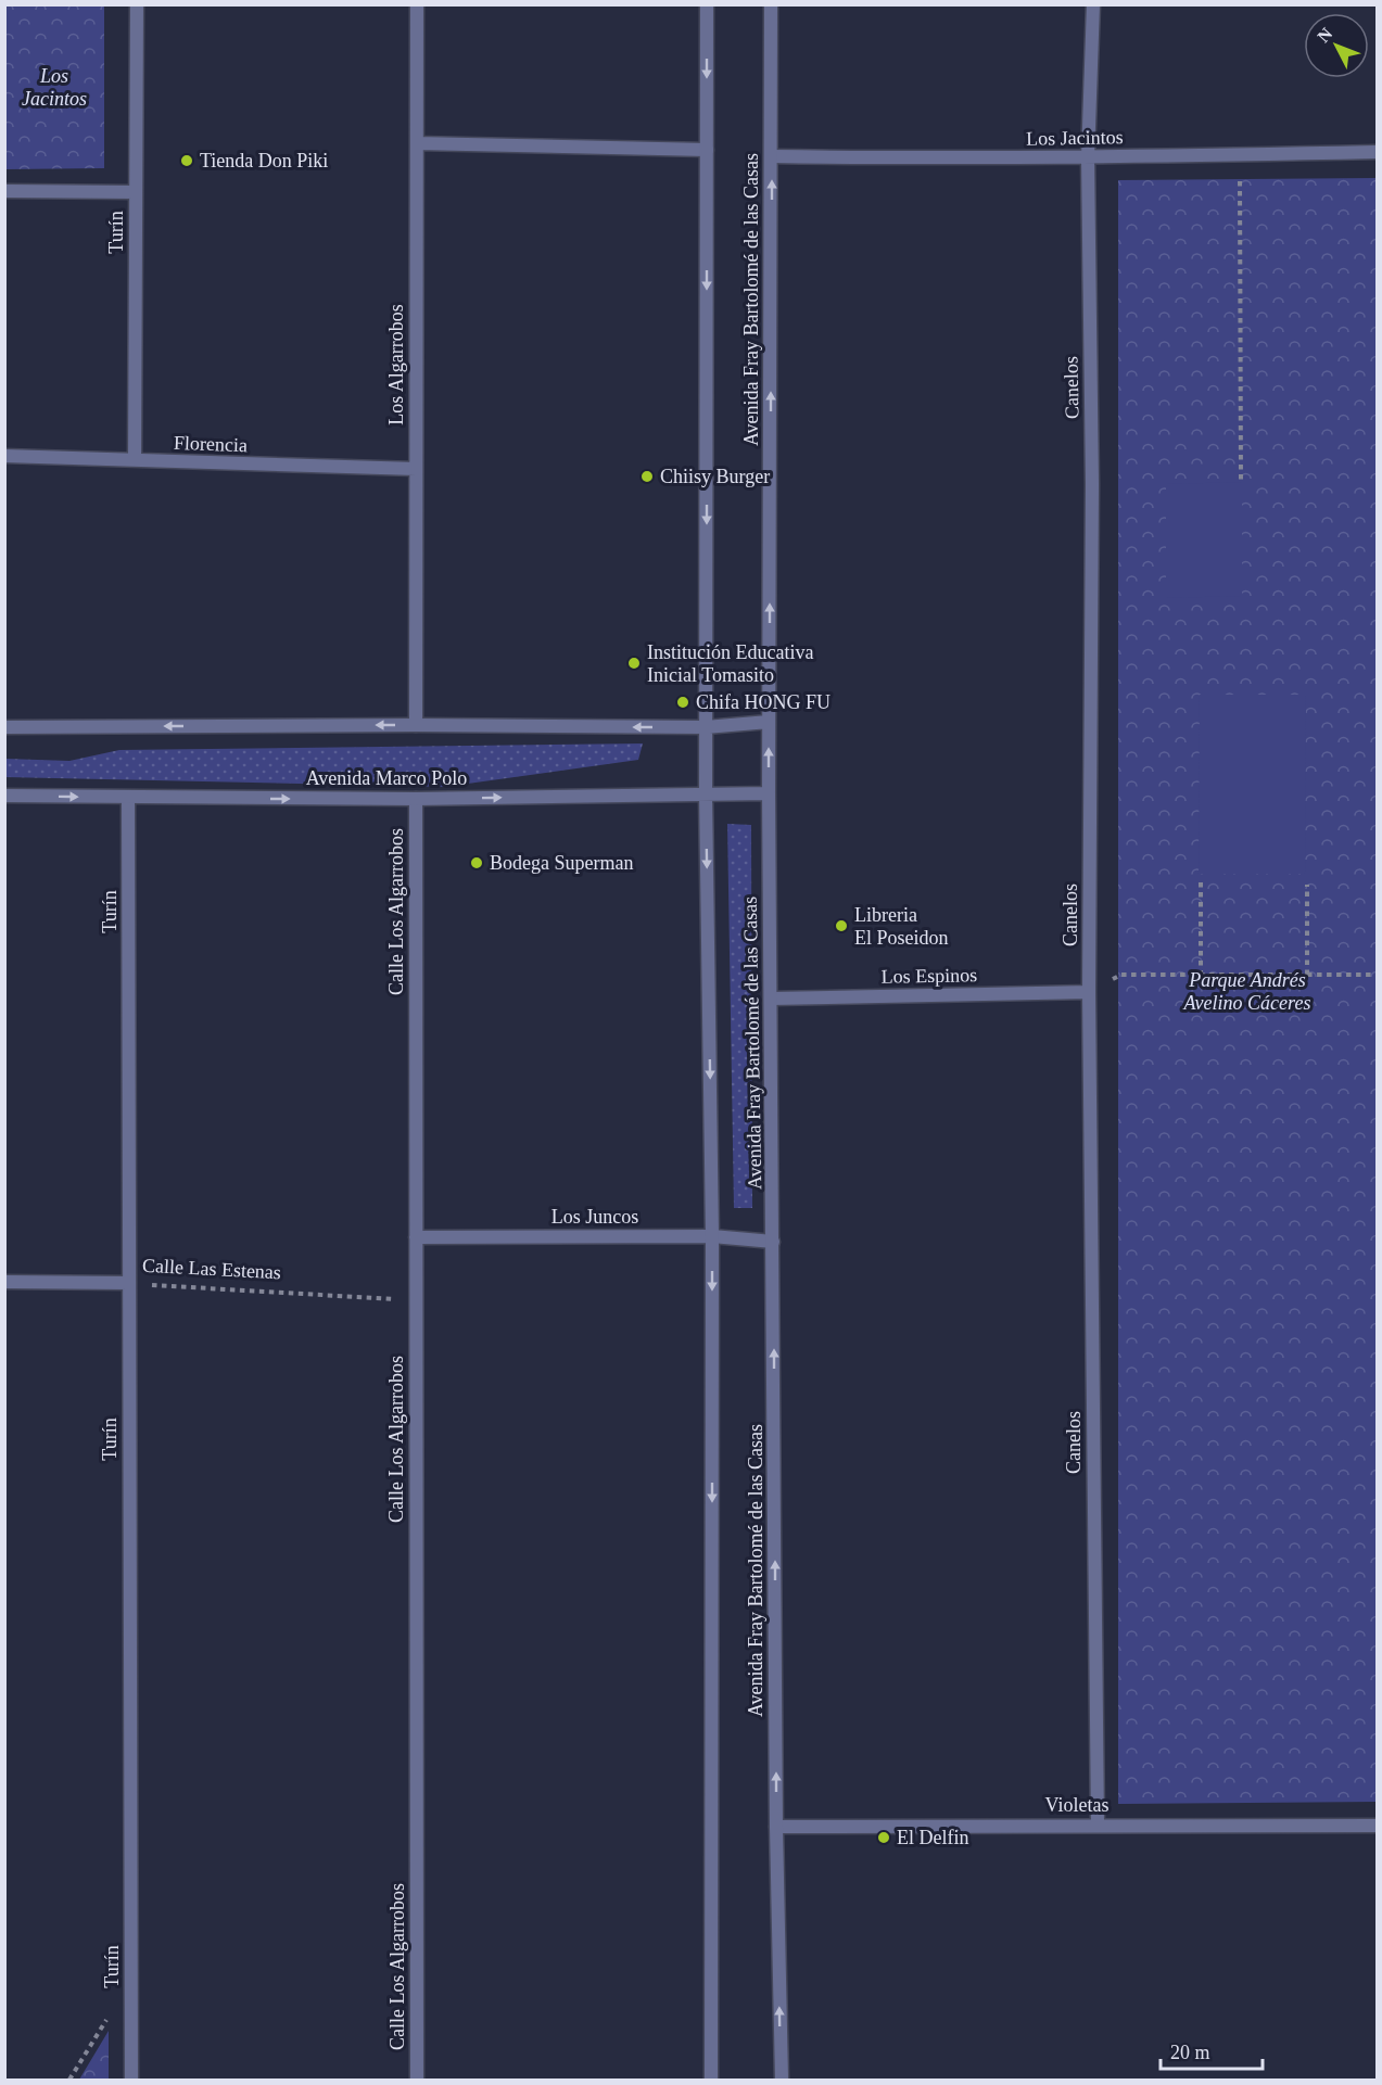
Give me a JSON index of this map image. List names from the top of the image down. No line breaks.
{"streets":{"street":["Los Jacintos","Turín","Avenida Fray Bartolomé de las Casas","Los Algarrobos","Canelos","Florencia","Avenida Marco Polo","Calle Los Algarrobos","Los Espinos","Los Juncos","Calle Las Estenas","Violetas"]},"crossings":[["Los Jacintos","Avenida Fray Bartolomé de las Casas"],["Los Jacintos","Canelos"],["Turín","Florencia"],["Turín","Avenida Marco Polo"],["Turín","Calle Las Estenas"],["Avenida Fray Bartolomé de las Casas","Avenida Marco Polo"],["Avenida Fray Bartolomé de las Casas","Los Espinos"],["Avenida Fray Bartolomé de las Casas","Los Juncos"],["Avenida Fray Bartolomé de las Casas","Violetas"],["Los Algarrobos","Florencia"],["Canelos","Los Espinos"],["Canelos","Violetas"],["Avenida Marco Polo","Calle Los Algarrobos"],["Calle Los Algarrobos","Los Juncos"],["Calle Los Algarrobos","Calle Las Estenas"]],"parks":["Los Jacintos","Parque Andrés Avelino Cáceres"],"places":["Tienda Don Piki","Chiisy Burger","Institución Educativa Inicial Tomasito","Chifa HONG FU","Bodega Superman","Libreria El Poseidon","El Delfin"],"scale_bar":"20 m","north":"top left"}
